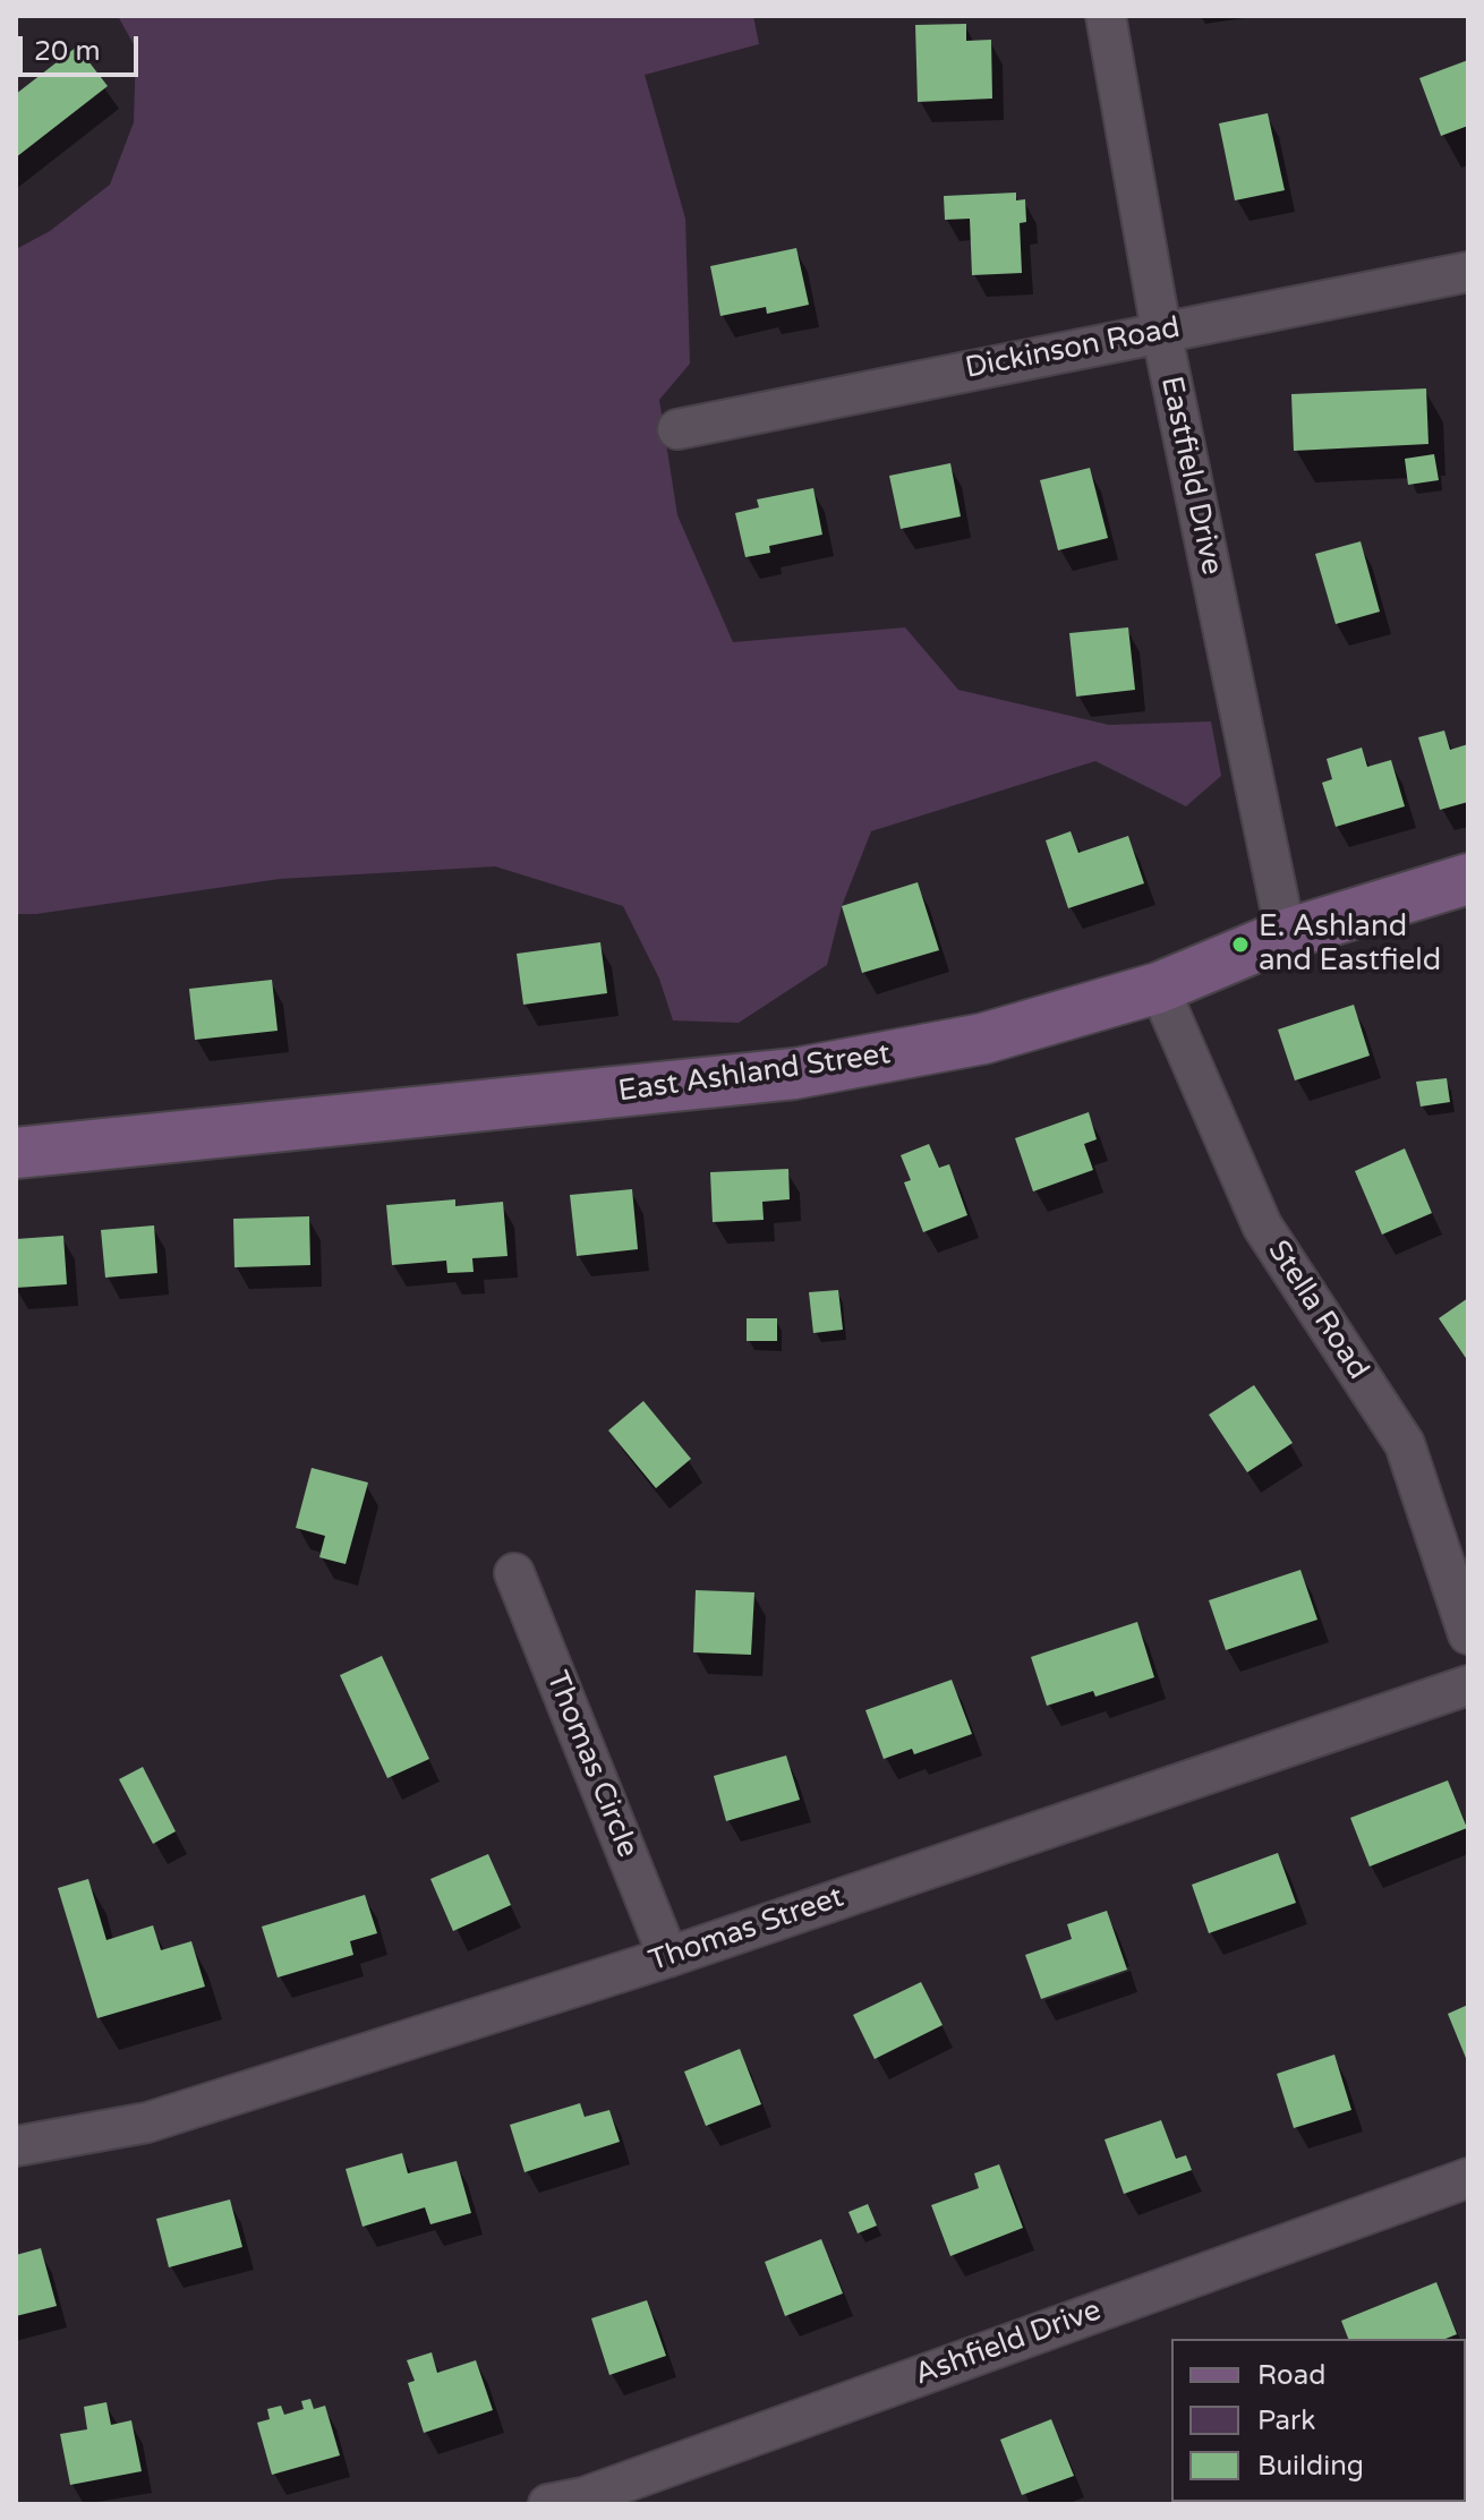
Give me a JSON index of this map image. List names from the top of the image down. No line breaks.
{"streets":{"main road":["East Ashland Street"],"street":["Dickinson Road","Eastfield Drive","Stella Road","Thomas Circle","Thomas Street","Ashfield Drive"]},"crossings":[["Dickinson Road","Eastfield Drive"],["Eastfield Drive","East Ashland Street"],["East Ashland Street","Stella Road"],["Thomas Circle","Thomas Street"]],"places":["E. Ashland and Eastfield"],"legend":["Road","Park","Building"],"scale_bar":"20 m"}
